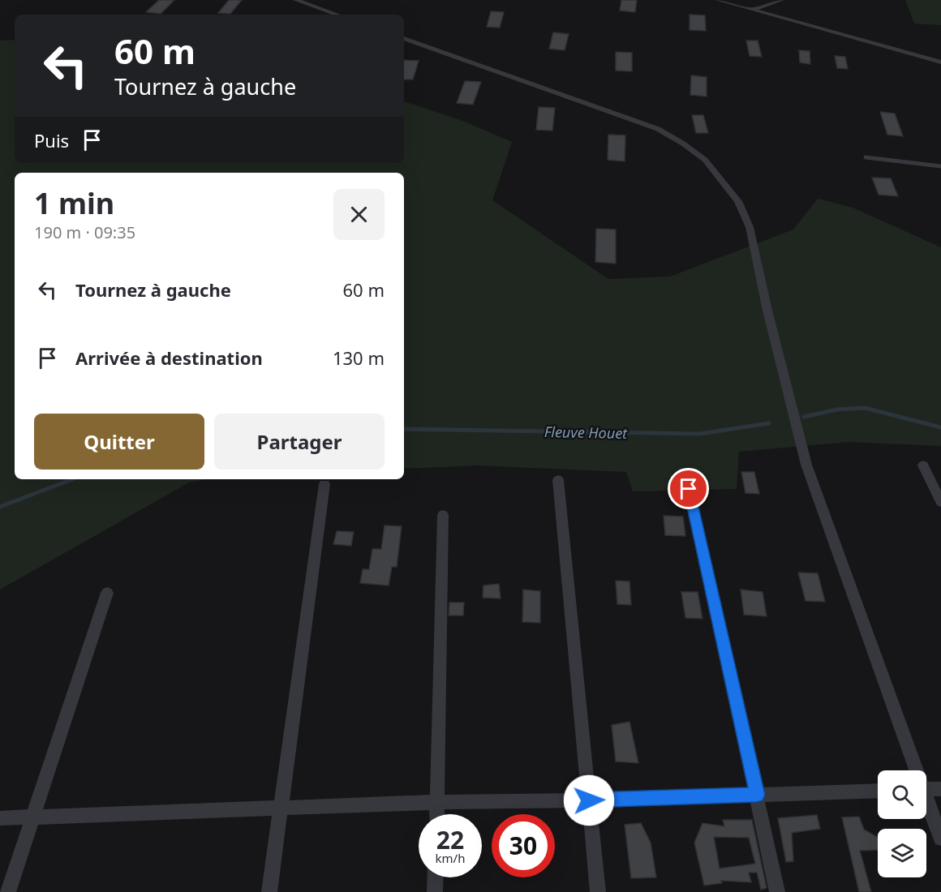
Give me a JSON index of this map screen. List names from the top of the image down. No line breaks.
{"water":["Fleuve Houet"],"page":{"turn":["60 m","Tournez à gauche"],"then":"Puis","heading":["1 min","190 m · 09:35"],"list":[{"name":"Tournez à gauche","value":"60 m"},{"name":"Arrivée à destination","value":"130 m"}],"buttons":["Quitter","Partager"],"speed":"22 km/h","limit":"30"}}
